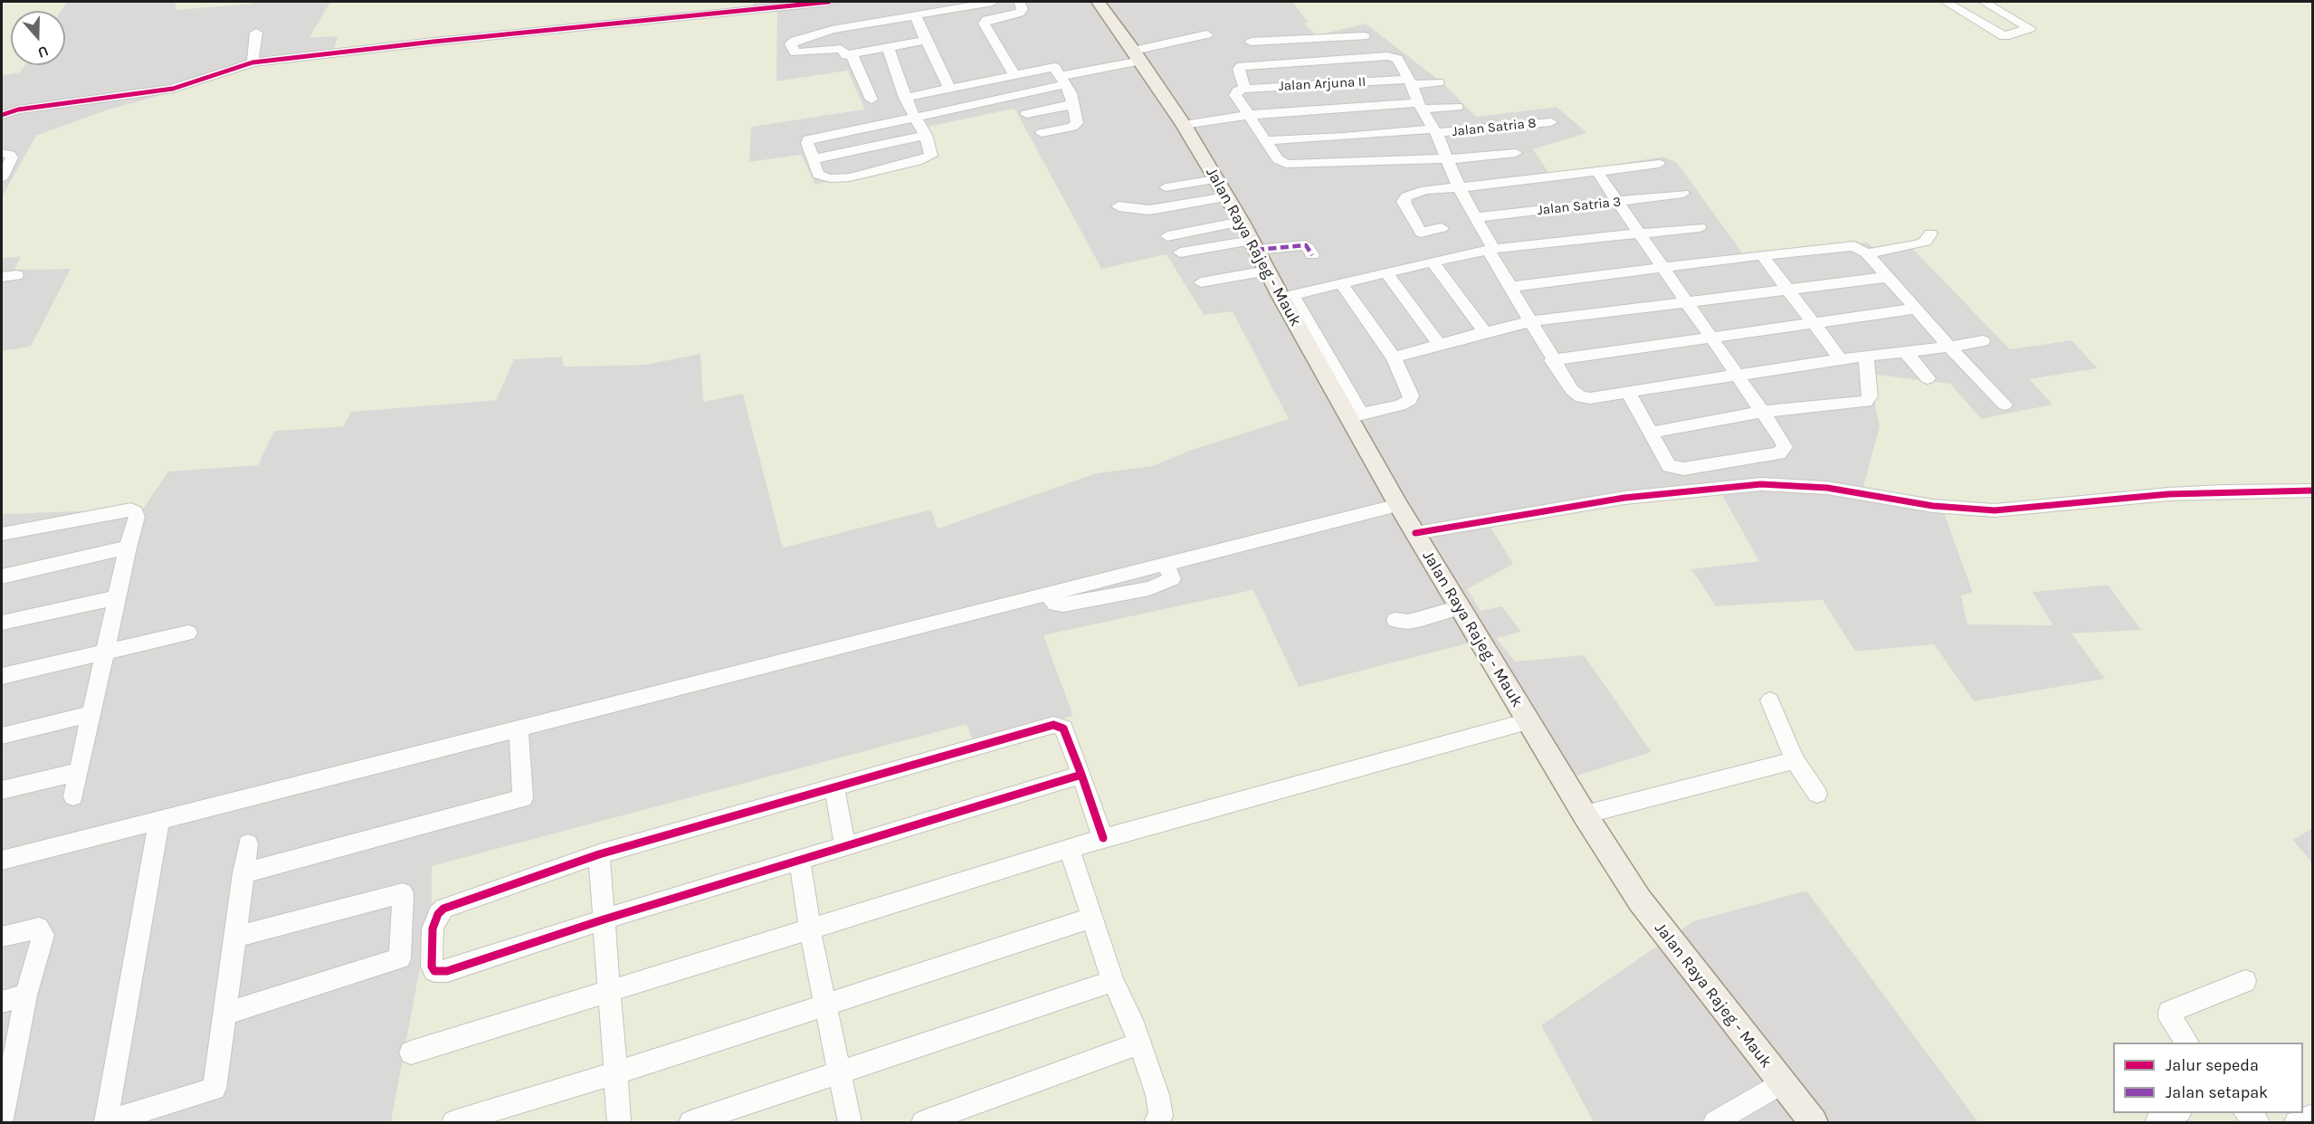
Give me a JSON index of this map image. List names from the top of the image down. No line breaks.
{"streets":{"main road":["Jalan Raya Rajeg - Mauk"],"street":["Jalan Arjuna II","Jalan Satria 8","Jalan Satria 3"]},"legend":["Jalur sepeda","Jalan setapak"],"north":"bottom"}
